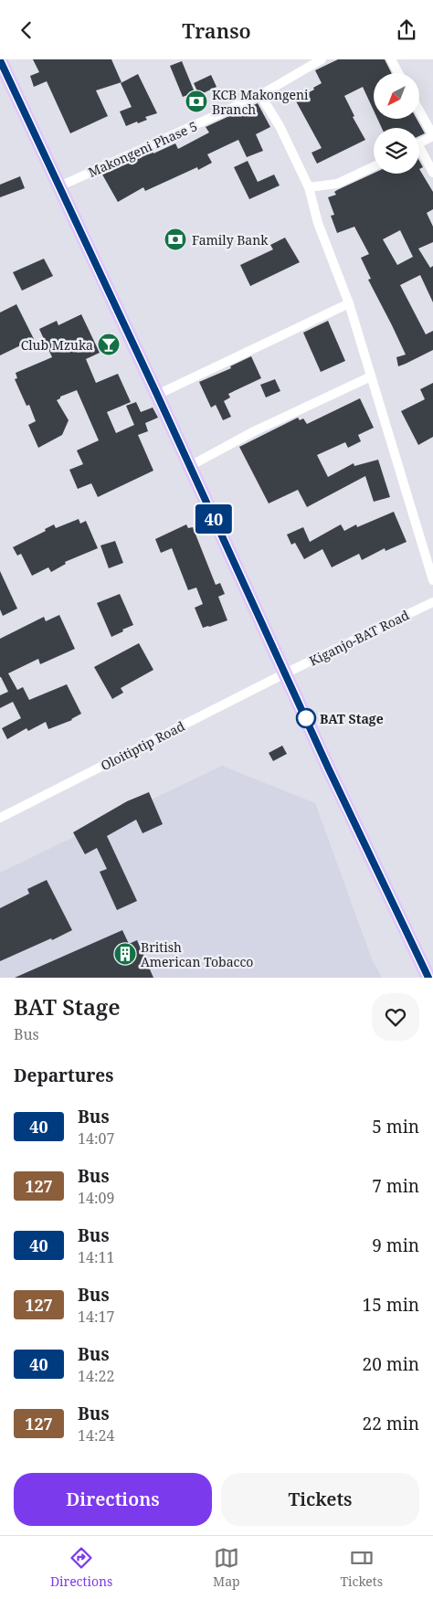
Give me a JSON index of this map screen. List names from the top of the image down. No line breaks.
{"streets":{"street":["Makongeni Phase 5","Kiganjo-BAT Road","Oloitiptip Road"]},"crossings":[["Kiganjo-BAT Road","Oloitiptip Road"]],"places":{"bank":["KCB Makongeni Branch","Family Bank"],"bar":["Club Mzuka"],"other":["BAT Stage"],"building":["British American Tobacco"]},"lines":["bus line 40"],"north":"bottom left","page":{"header":"Transo","on_map":"40","heading":[["BAT Stage","Bus"],"Departures"],"list":[{"mark":"40","name":"Bus","note":"14:07","value":"5 min"},{"mark":"127","name":"Bus","note":"14:09","value":"7 min"},{"mark":"40","name":"Bus","note":"14:11","value":"9 min"},{"mark":"127","name":"Bus","note":"14:17","value":"15 min"},{"mark":"40","name":"Bus","note":"14:22","value":"20 min"},{"mark":"127","name":"Bus","note":"14:24","value":"22 min"}],"buttons":["Directions","Tickets"],"tabs":["Directions","Map","Tickets"]}}
